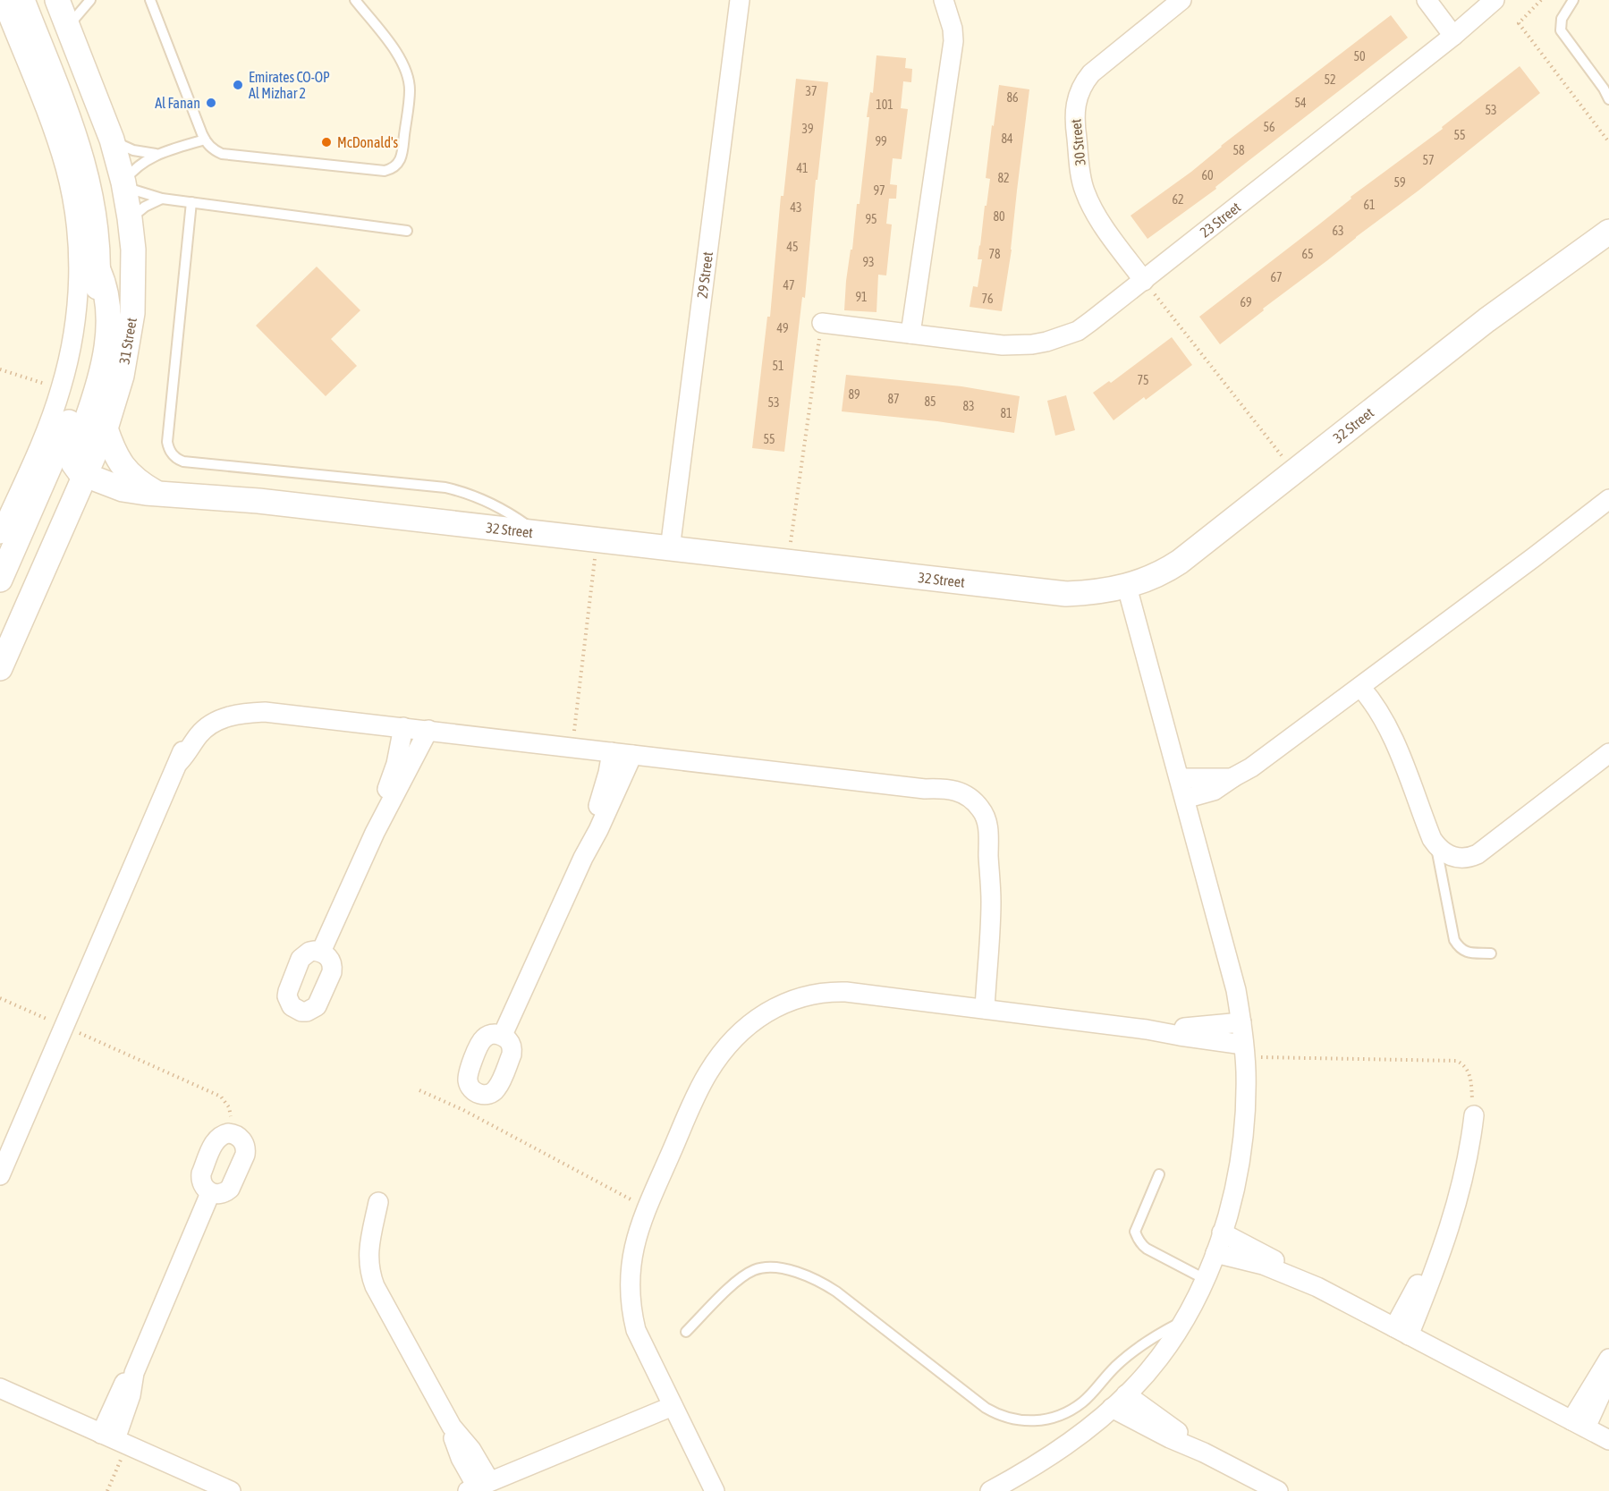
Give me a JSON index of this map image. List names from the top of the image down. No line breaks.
{"streets":{"street":["30 Street","23 Street","29 Street","31 Street","32 Street"]},"crossings":[["30 Street","23 Street"],["29 Street","32 Street"],["31 Street","32 Street"]],"places":["Emirates CO-OP Al Mizhar 2","Al Fanan","McDonald's"],"house_numbers":["50","52","37","86","54","101","53","56","39","55","84","99","58","57","41","60","82","59","97","62","61","43","80","95","63","45","78","65","93","67","47","91","76","69","49","51","75","89","87","85","53","83","81","55"]}
